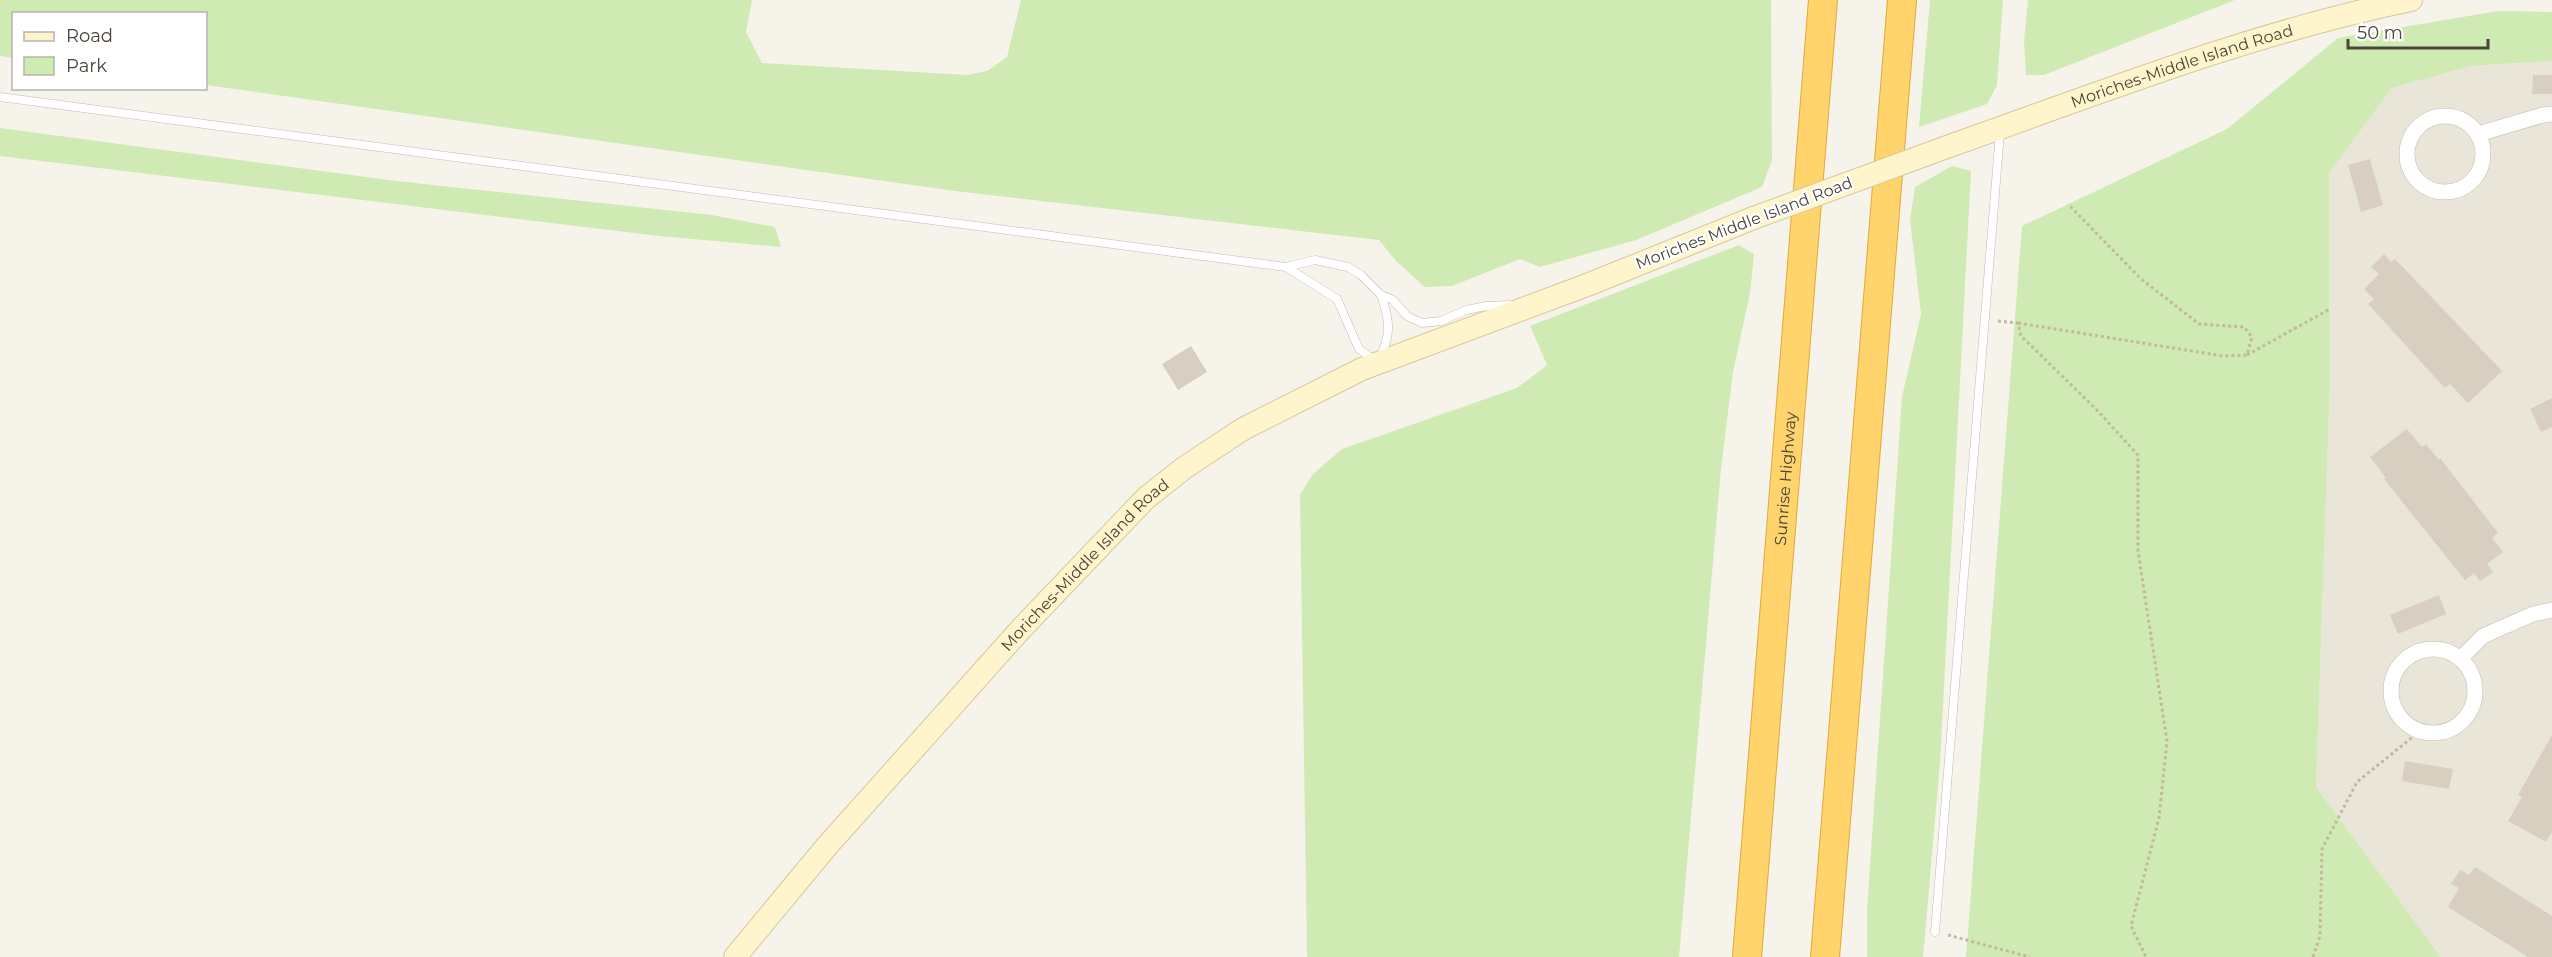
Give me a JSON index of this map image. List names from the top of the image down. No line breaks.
{"streets":{"highway":["Sunrise Highway"],"main road":["Moriches-Middle Island Road","Moriches Middle Island Road"]},"crossings":[["Moriches-Middle Island Road","Moriches Middle Island Road"]],"legend":["Road","Park"],"scale_bar":"50 m"}
